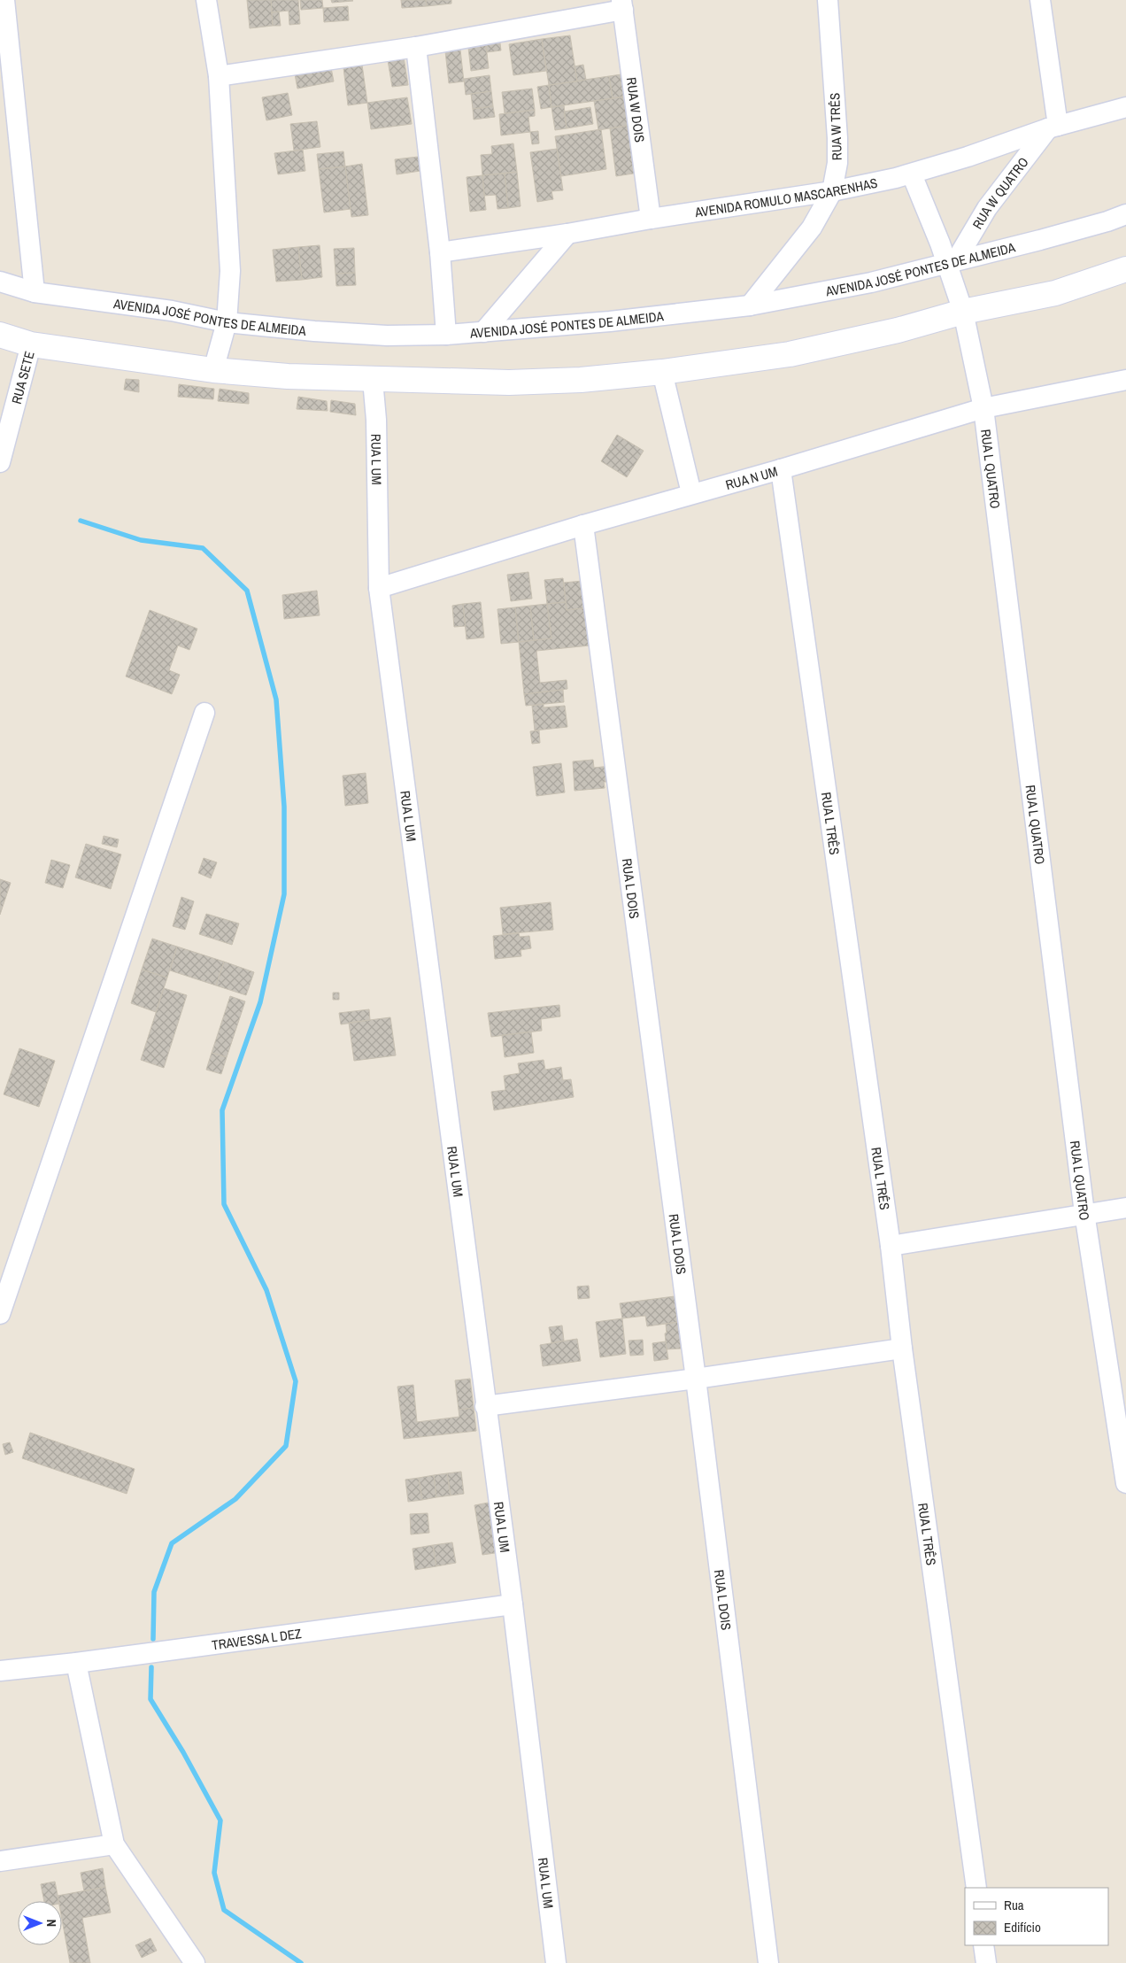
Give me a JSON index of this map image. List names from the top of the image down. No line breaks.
{"streets":{"street":["RUA W DOIS","RUA W TRÊS","RUA W QUATRO","AVENIDA ROMULO MASCARENHAS","AVENIDA JOSÉ PONTES DE ALMEIDA","RUA SETE","RUA L UM","RUA L QUATRO","RUA N UM","RUA L TRÊS","RUA L DOIS","TRAVESSA L DEZ"]},"crossings":[["RUA W DOIS","AVENIDA ROMULO MASCARENHAS"],["RUA W TRÊS","AVENIDA ROMULO MASCARENHAS"],["RUA W TRÊS","AVENIDA JOSÉ PONTES DE ALMEIDA"],["RUA W QUATRO","AVENIDA ROMULO MASCARENHAS"],["RUA W QUATRO","AVENIDA JOSÉ PONTES DE ALMEIDA"],["RUA W QUATRO","RUA L QUATRO"],["AVENIDA ROMULO MASCARENHAS","RUA L QUATRO"],["AVENIDA JOSÉ PONTES DE ALMEIDA","RUA L QUATRO"],["RUA L UM","RUA N UM"],["RUA L UM","TRAVESSA L DEZ"],["RUA L QUATRO","RUA N UM"],["RUA N UM","RUA L TRÊS"],["RUA N UM","RUA L DOIS"]],"legend":["Rua","Edifício"],"north":"right"}
